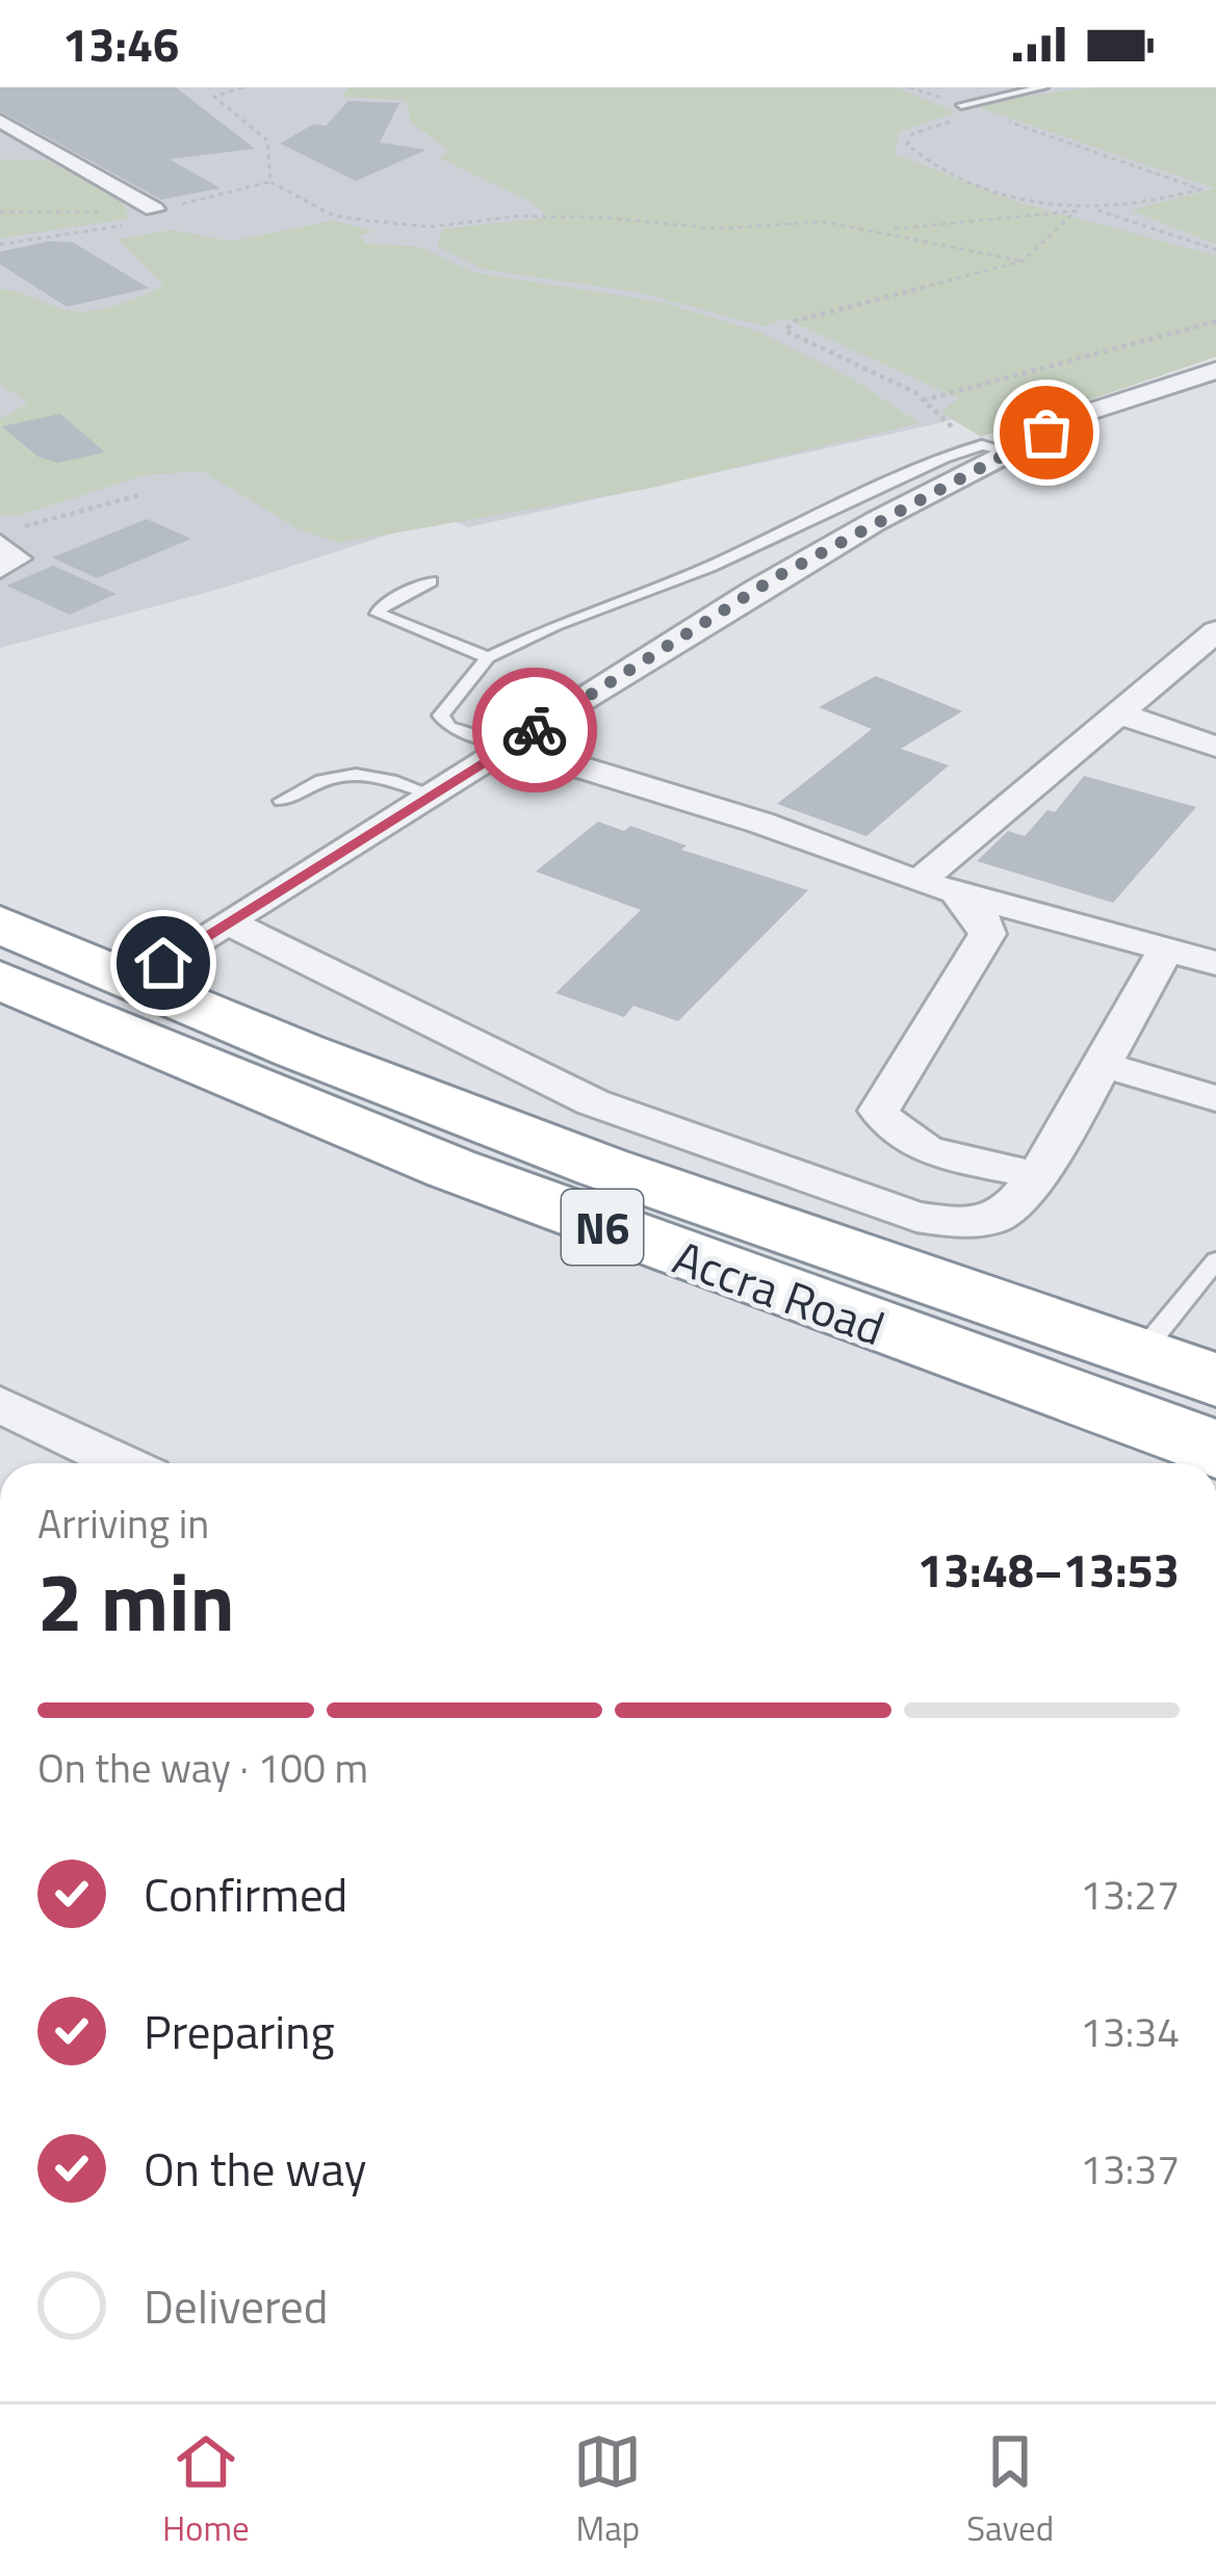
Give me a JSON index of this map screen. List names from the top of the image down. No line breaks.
{"streets":{"highway":["N6","Accra Road"]},"page":{"status":"13:46","heading":["2 min","Arriving in","13:48–13:53"],"bar":"On the way · 100 m","list":[["Confirmed","13:27"],["Preparing","13:34"],["On the way","13:37"],"Delivered"],"tabs":["Home","Map","Saved"]}}
